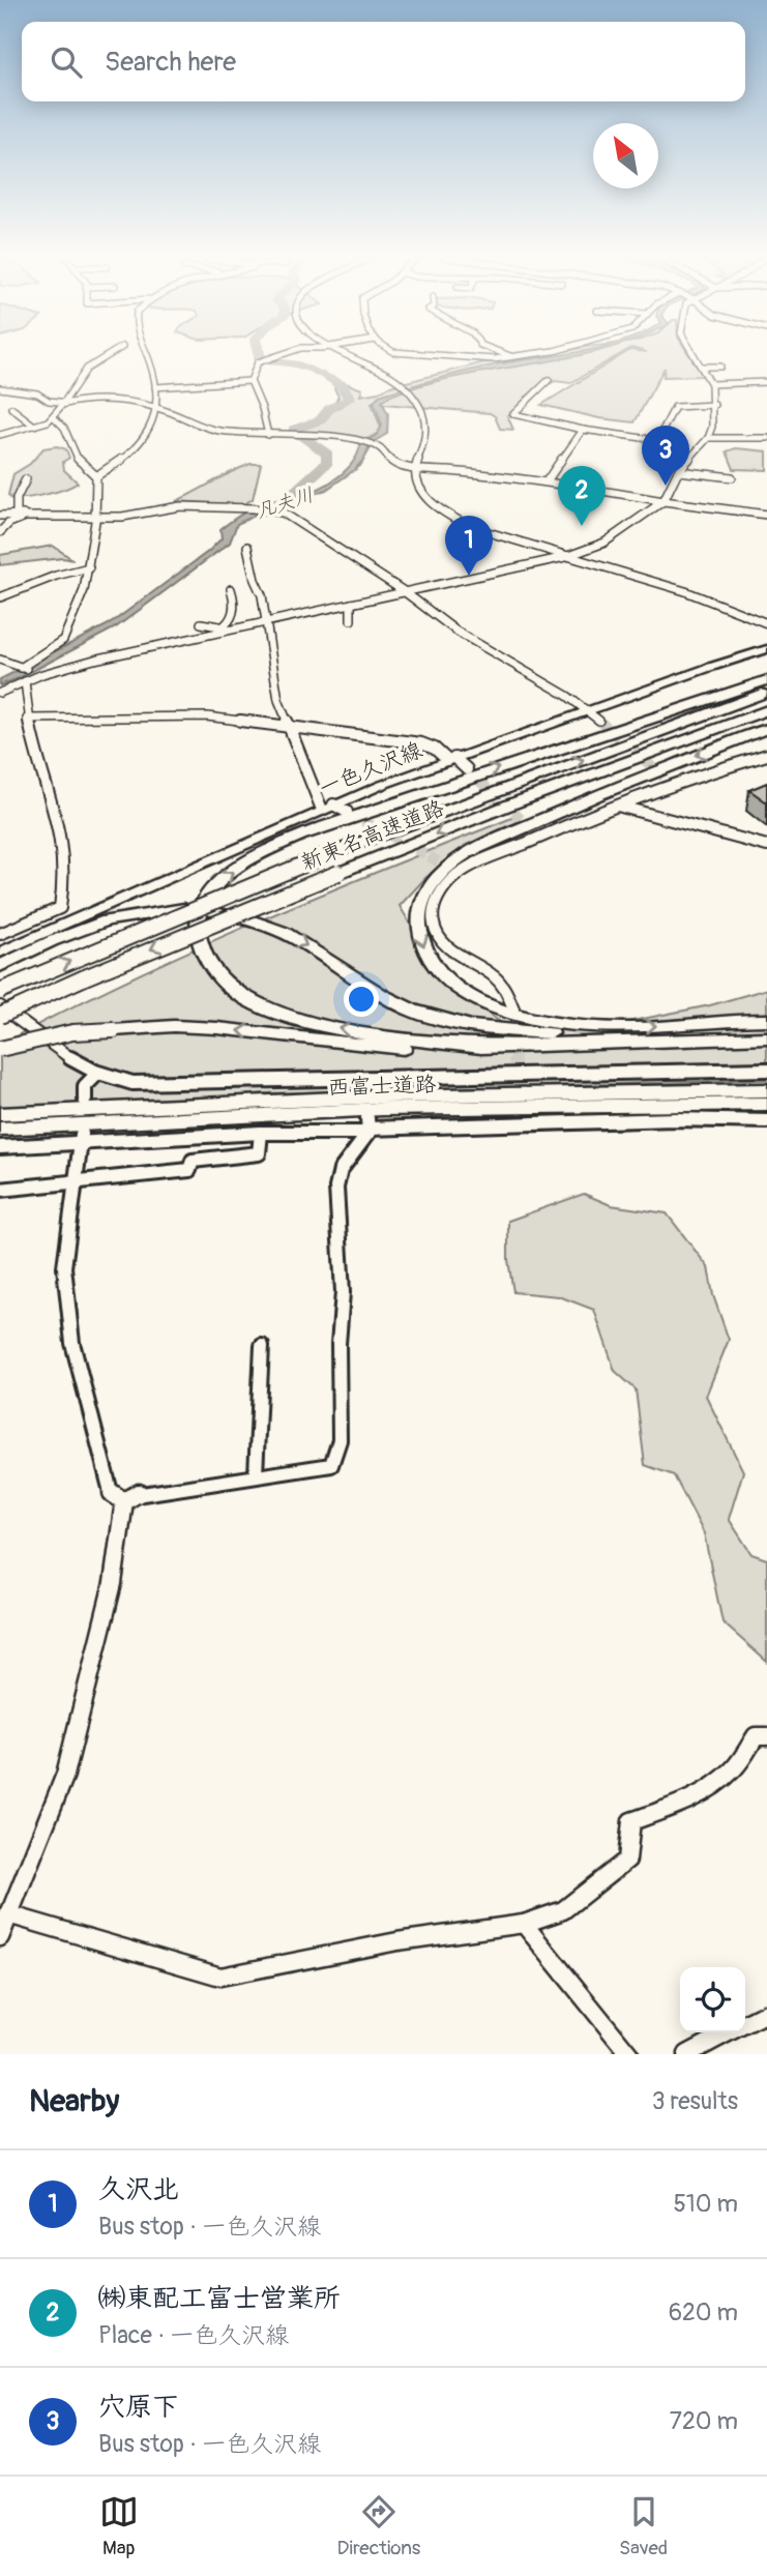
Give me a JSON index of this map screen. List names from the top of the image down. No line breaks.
{"streets":{"highway":["新東名高速道路","西富士道路"],"main road":["一色久沢線"]},"water":["凡夫川"],"north":"top left","page":{"search":"Search here","pins":["3","2","1"],"heading":["Nearby","3 results"],"list":[{"mark":"1","name":"久沢北","note":"Bus stop · 一色久沢線","value":"510 m"},{"mark":"2","name":"㈱東配工富士営業所","note":"Place · 一色久沢線","value":"620 m"},{"mark":"3","name":"穴原下","note":"Bus stop · 一色久沢線","value":"720 m"}],"nav":["Map","Directions","Saved"]}}
